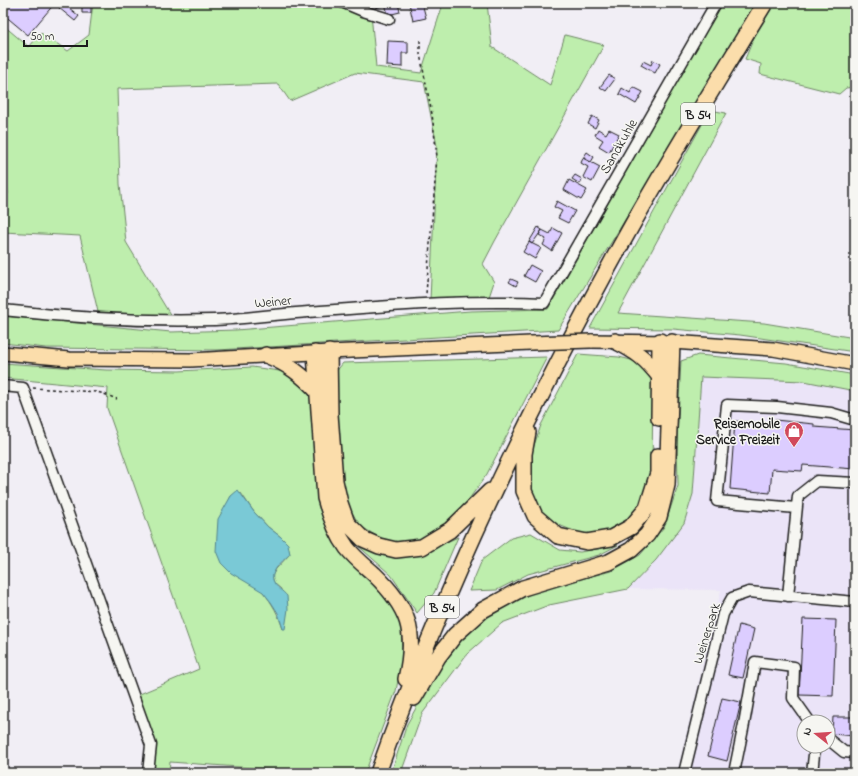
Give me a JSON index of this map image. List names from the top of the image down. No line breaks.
{"streets":{"highway":["B 54"],"street":["Sandkuhle","Weiner","Weinerpark"]},"crossings":[["Sandkuhle","Weiner"]],"places":{"shop":["Reisemobile Service Freizeit"]},"scale_bar":"50 m","north":"left"}
